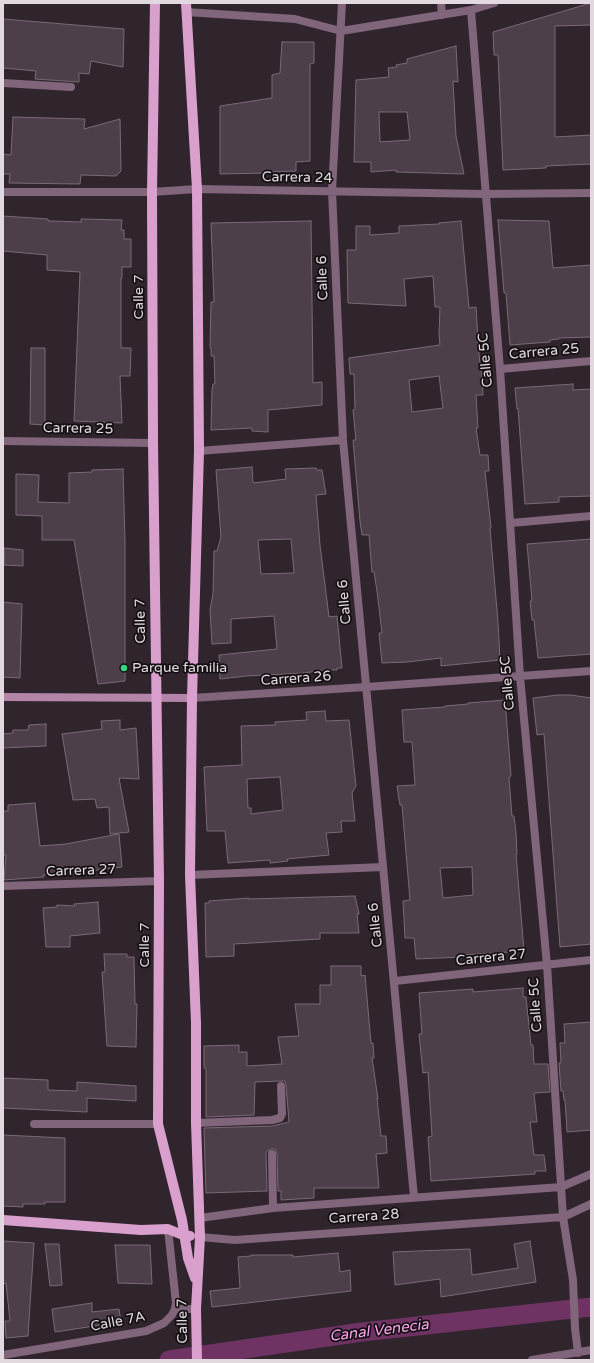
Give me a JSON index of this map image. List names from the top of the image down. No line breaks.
{"streets":{"main road":["Calle 7","Carrera 28"],"street":["Carrera 24","Calle 6","Carrera 25","Calle 5C","Carrera 26","Carrera 27","Calle 7A"]},"crossings":[["Carrera 24","Calle 6"],["Carrera 24","Calle 7"],["Carrera 24","Calle 5C"],["Calle 6","Carrera 26"],["Calle 6","Carrera 27"],["Calle 6","Carrera 28"],["Calle 7","Carrera 25"],["Calle 7","Carrera 26"],["Calle 7","Carrera 27"],["Calle 7","Carrera 28"],["Carrera 25","Calle 5C"],["Calle 5C","Carrera 26"],["Calle 5C","Carrera 27"],["Calle 5C","Carrera 28"]],"water":["Canal Venecia"],"places":["Parque familia"]}
